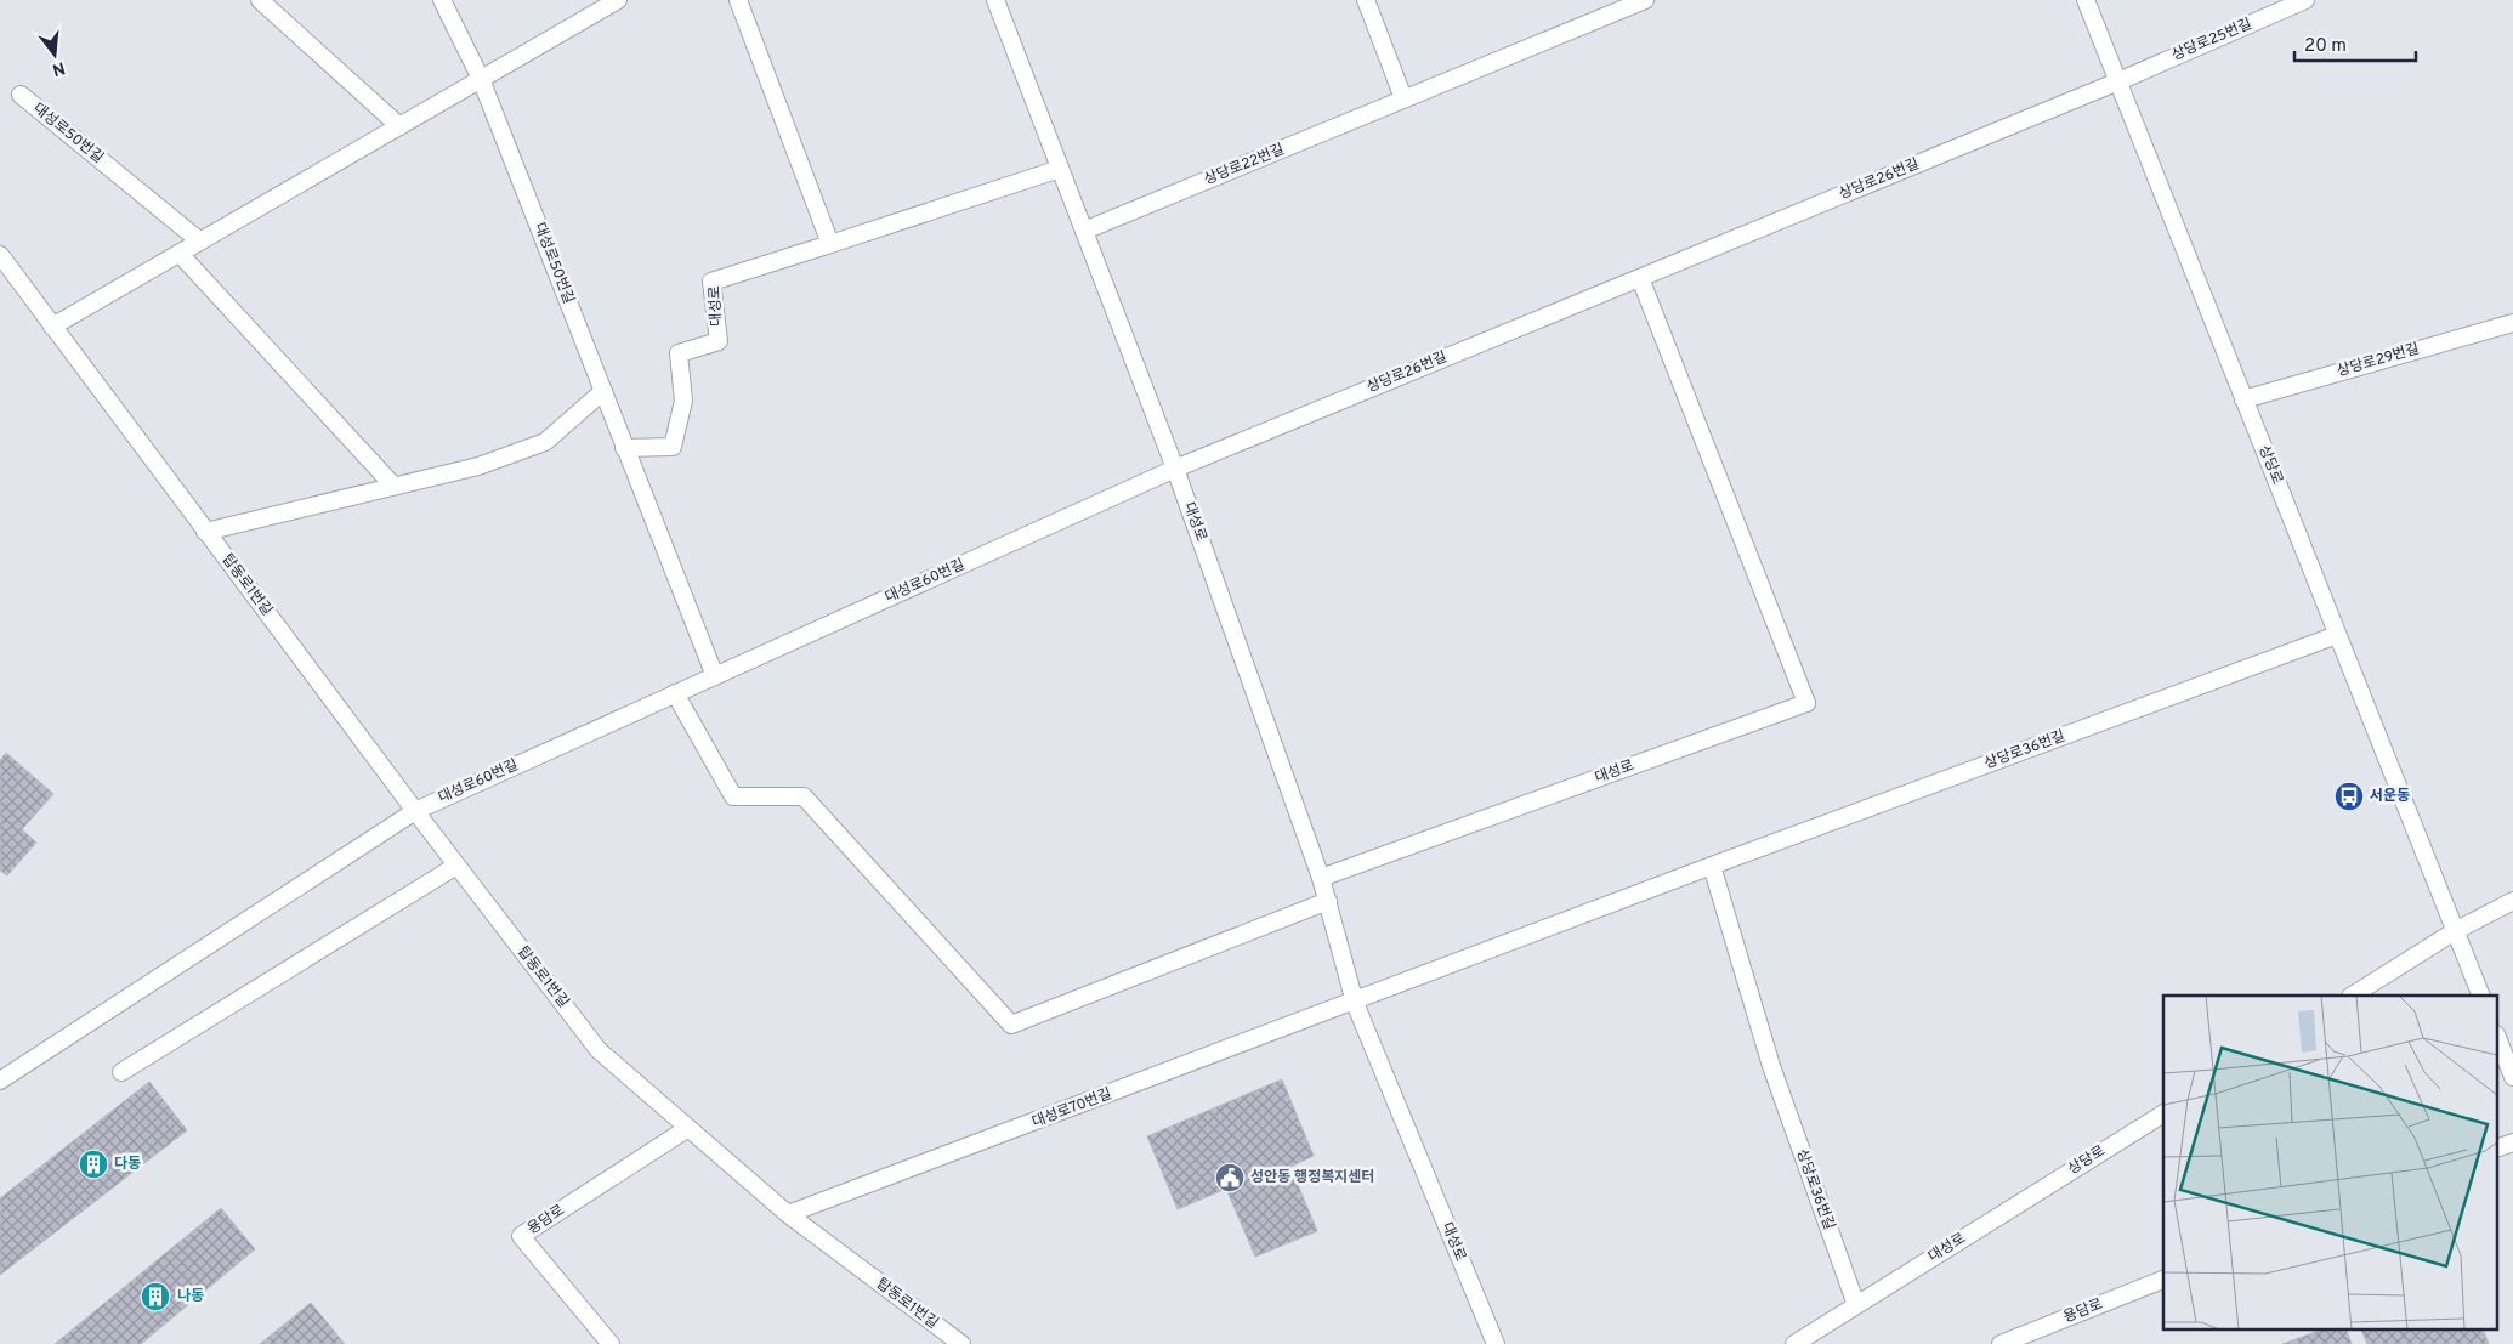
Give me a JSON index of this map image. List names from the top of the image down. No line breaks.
{"streets":{"street":["상당로25번길","대성로50번길","상당로22번길","상당로26번길","대성로","상당로29번길","상당로","대성로60번길","탑동로1번길","상당로36번길","대성로70번길","용담로"]},"crossings":[["상당로25번길","상당로26번길"],["상당로25번길","상당로"],["대성로50번길","대성로"],["대성로50번길","대성로60번길"],["상당로22번길","대성로"],["상당로26번길","대성로"],["상당로26번길","상당로"],["상당로26번길","대성로60번길"],["대성로","상당로"],["대성로","대성로60번길"],["대성로","상당로36번길"],["대성로","대성로70번길"],["상당로29번길","상당로"],["상당로","상당로36번길"],["대성로60번길","탑동로1번길"],["탑동로1번길","대성로70번길"],["탑동로1번길","용담로"],["상당로36번길","대성로70번길"]],"places":{"bus stop":["서운동"],"building":["다동","나동"],"public building":["성안동 행정복지센터"]},"scale_bar":"20 m","north":"bottom"}
